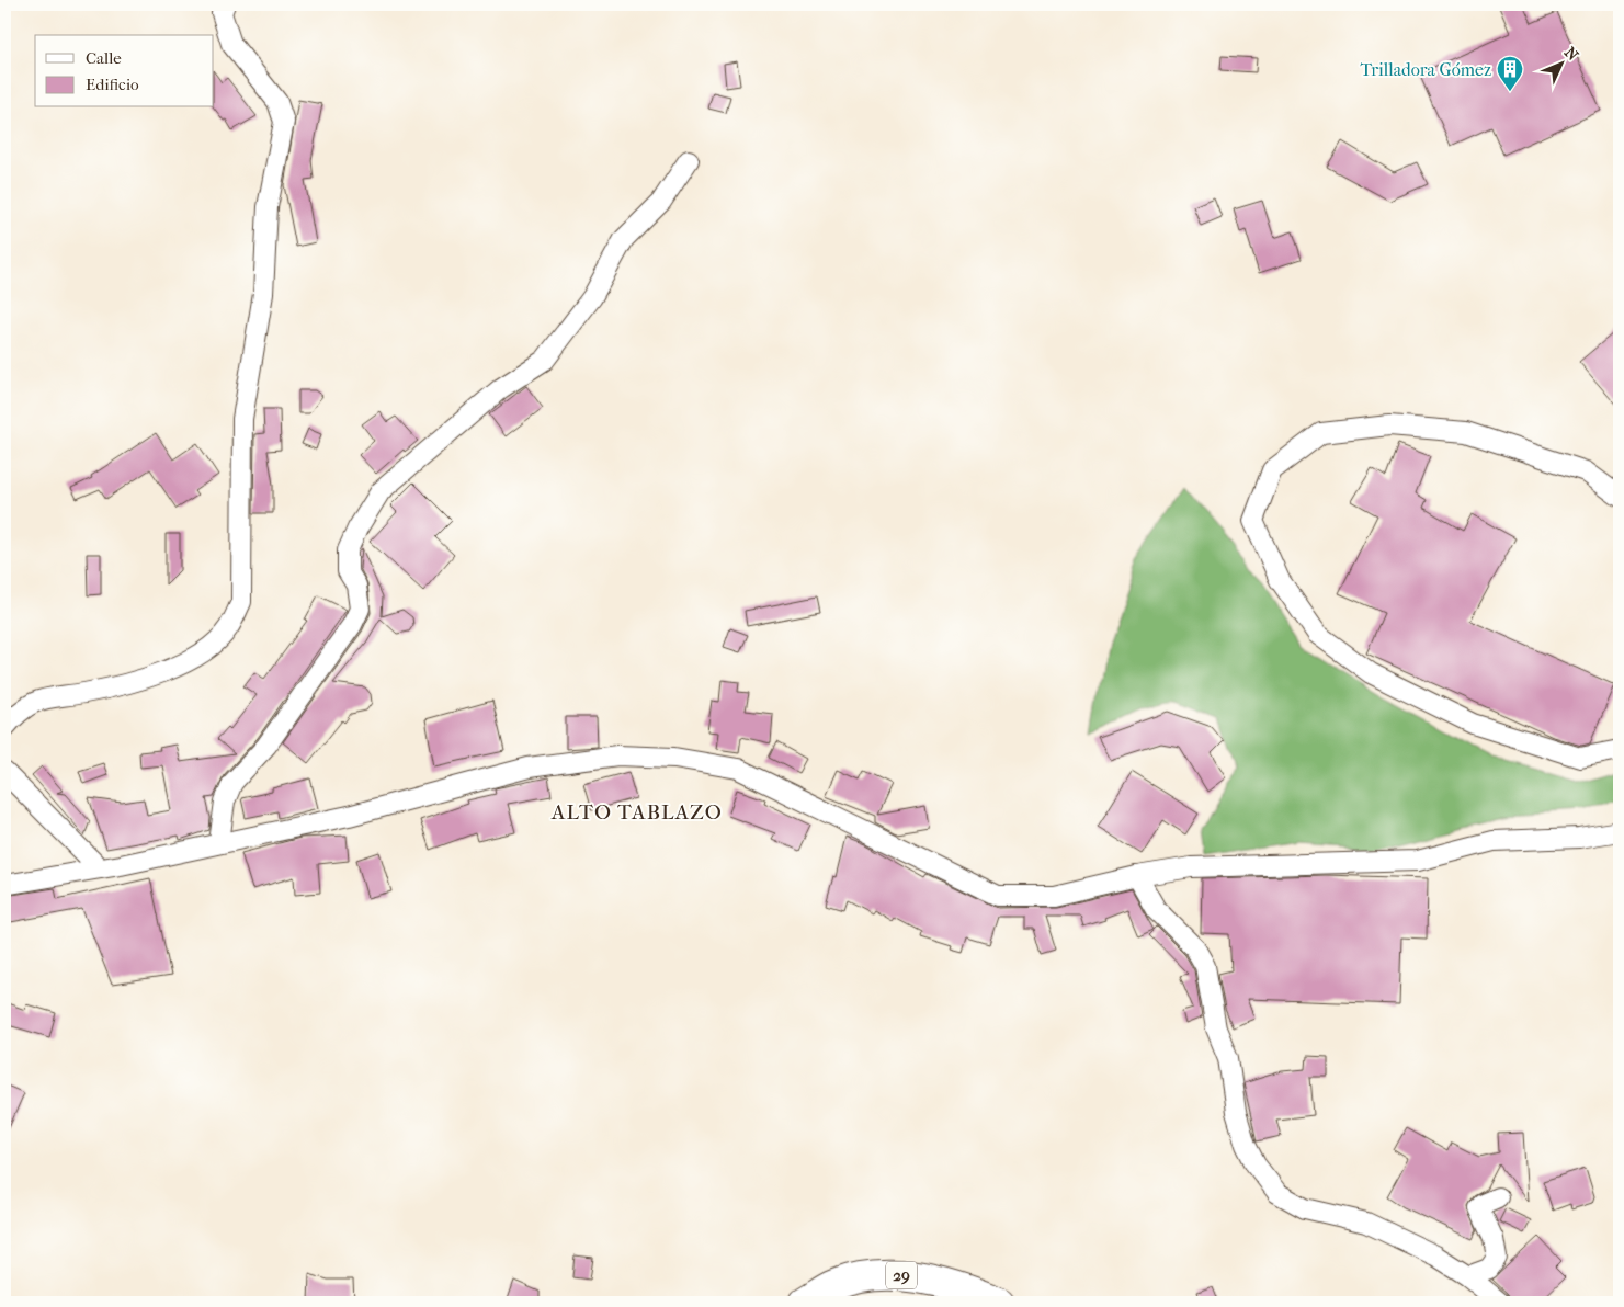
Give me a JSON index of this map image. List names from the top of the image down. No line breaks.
{"streets":{"main road":["29"]},"districts":["ALTO TABLAZO"],"places":{"building":["Trilladora Gómez"]},"legend":["Calle","Edificio"],"north":"top right"}
